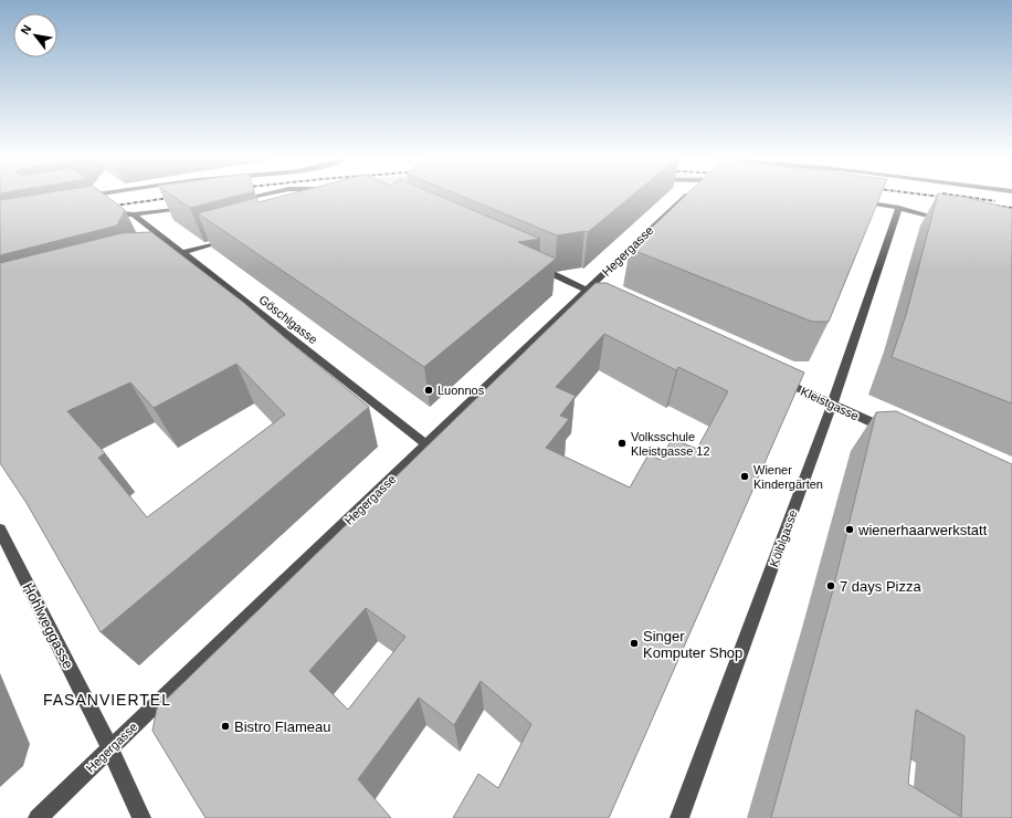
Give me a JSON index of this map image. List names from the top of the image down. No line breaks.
{"streets":{"street":["Hegergasse","Göschlgasse","Kleistgasse","Kölblgasse","Hohlweggasse"]},"crossings":[["Hegergasse","Göschlgasse"],["Hegergasse","Hohlweggasse"],["Kleistgasse","Kölblgasse"]],"districts":["FASANVIERTEL"],"places":["Luonnos","Volksschule Kleistgasse 12","Wiener Kindergärten","wienerhaarwerkstatt","7 days Pizza","Singer Komputer Shop","Bistro Flameau"],"north":"top left"}
